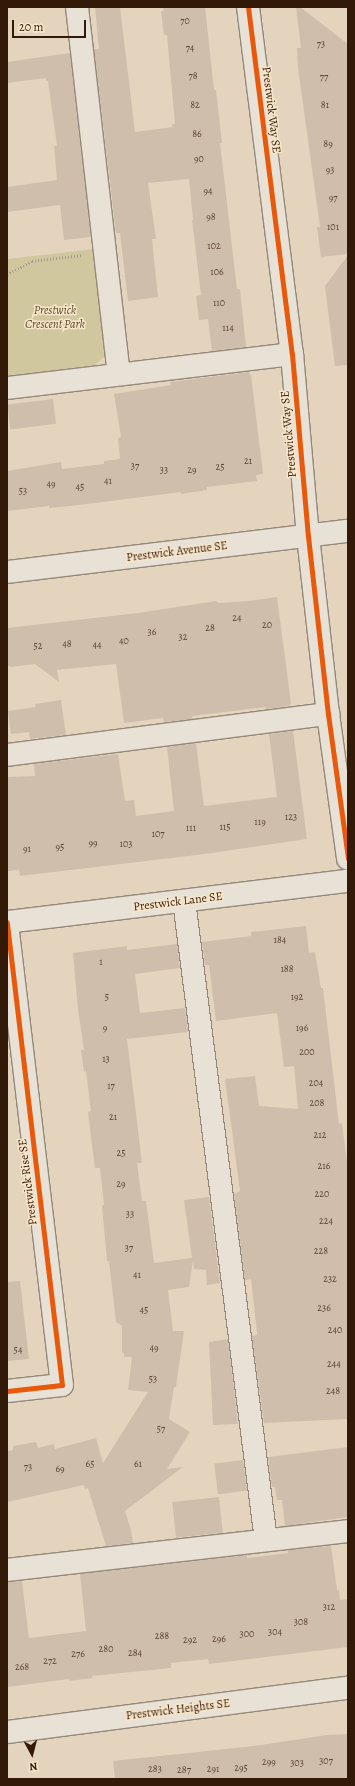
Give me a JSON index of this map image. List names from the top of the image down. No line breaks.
{"streets":{"street":["Prestwick Way SE","Prestwick Avenue SE","Prestwick Lane SE","Prestwick Rise SE","Prestwick Heights SE"]},"crossings":[["Prestwick Way SE","Prestwick Avenue SE"],["Prestwick Lane SE","Prestwick Rise SE"]],"parks":["Prestwick Crescent Park"],"house_numbers":["70","73","74","78","77","82","81","86","89","90","93","94","97","98","101","102","106","110","114","21","37","25","33","29","41","49","45","53","24","20","28","36","32","40","48","44","52","123","119","115","111","107","99","103","95","91","184","1","188","5","192","9","196","200","13","204","17","208","21","212","25","216","29","220","33","224","37","228","41","232","236","45","240","49","54","244","53","248","57","65","61","73","69","312","308","304","300","288","296","292","280","284","276","272","268","307","299","303","295","283","291","287"],"scale_bar":"20 m","north":"bottom"}
